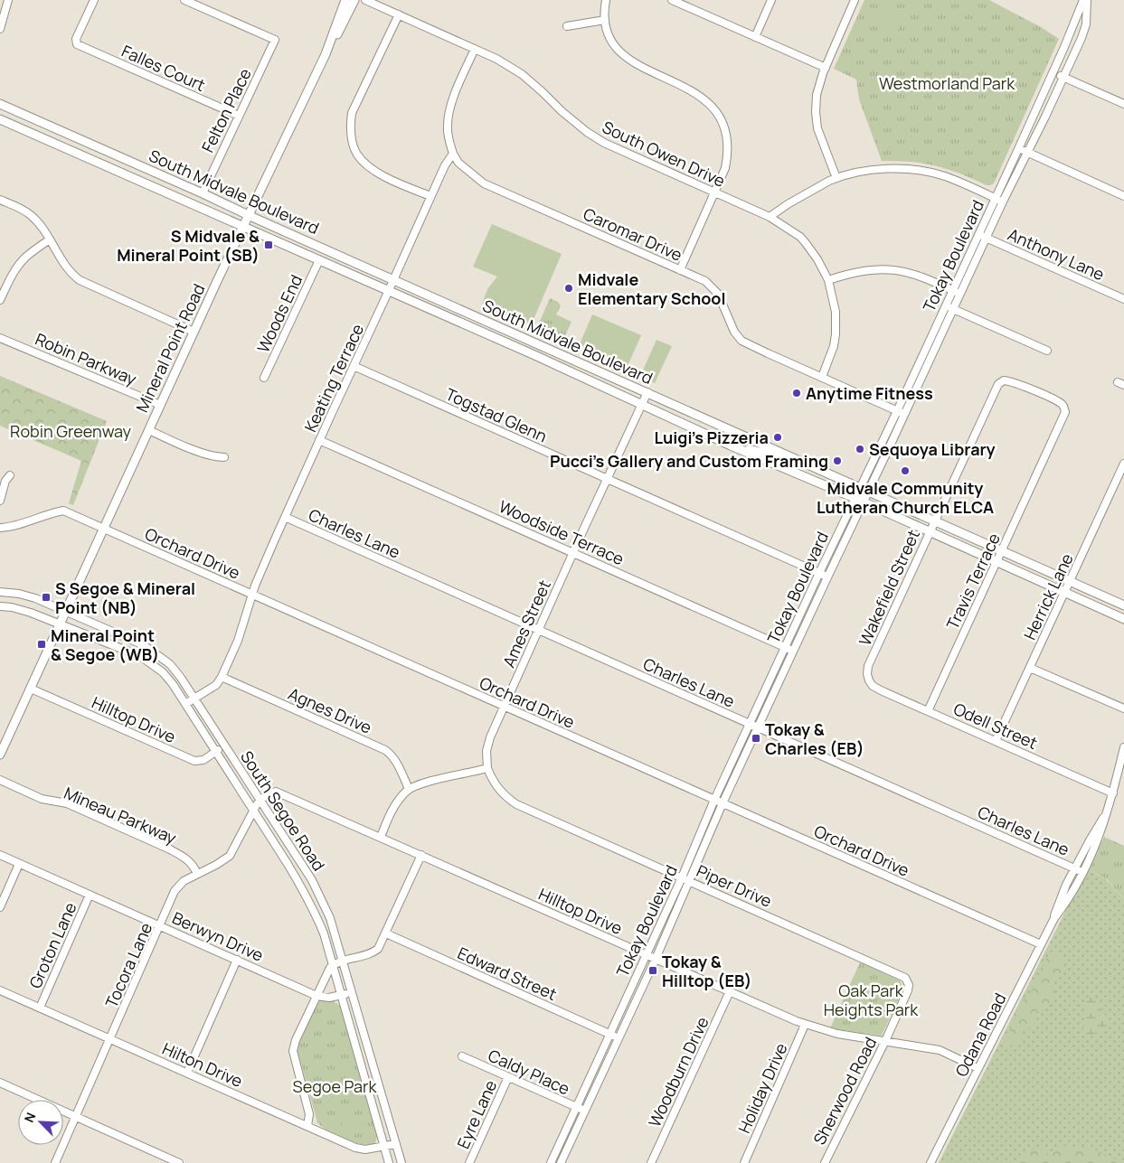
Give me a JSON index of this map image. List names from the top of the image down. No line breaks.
{"streets":{"main road":["South Midvale Boulevard","Mineral Point Road"],"street":["Falles Court","Felton Place","South Owen Drive","Caromar Drive","Anthony Lane","Tokay Boulevard","Woods End","Robin Parkway","Keating Terrace","Togstad Glenn","Woodside Terrace","Charles Lane","Orchard Drive","Travis Terrace","Wakefield Street","Herrick Lane","Ames Street","Agnes Drive","Hilltop Drive","Odell Street","South Segoe Road","Mineau Parkway","Piper Drive","Berwyn Drive","Groton Lane","Tocora Lane","Edward Street","Odana Road","Hilton Drive","Caldy Place","Woodburn Drive","Holiday Drive","Sherwood Road","Eyre Lane"]},"crossings":[["Falles Court","Felton Place"],["Felton Place","South Midvale Boulevard"],["South Owen Drive","Caromar Drive"],["South Midvale Boulevard","Tokay Boulevard"],["South Midvale Boulevard","Woods End"],["South Midvale Boulevard","Mineral Point Road"],["South Midvale Boulevard","Keating Terrace"],["South Midvale Boulevard","Travis Terrace"],["South Midvale Boulevard","Wakefield Street"],["South Midvale Boulevard","Herrick Lane"],["South Midvale Boulevard","Ames Street"],["Caromar Drive","Tokay Boulevard"],["Caromar Drive","Keating Terrace"],["Anthony Lane","Tokay Boulevard"],["Tokay Boulevard","Togstad Glenn"],["Tokay Boulevard","Woodside Terrace"],["Tokay Boulevard","Charles Lane"],["Tokay Boulevard","Orchard Drive"],["Tokay Boulevard","Hilltop Drive"],["Tokay Boulevard","Piper Drive"],["Tokay Boulevard","Edward Street"],["Tokay Boulevard","Caldy Place"],["Mineral Point Road","Robin Parkway"],["Mineral Point Road","Orchard Drive"],["Mineral Point Road","Hilltop Drive"],["Mineral Point Road","South Segoe Road"],["Keating Terrace","Togstad Glenn"],["Keating Terrace","Woodside Terrace"],["Keating Terrace","Charles Lane"],["Keating Terrace","Orchard Drive"],["Keating Terrace","Agnes Drive"],["Keating Terrace","South Segoe Road"],["Togstad Glenn","Ames Street"],["Woodside Terrace","Ames Street"],["Charles Lane","Ames Street"],["Charles Lane","Odana Road"],["Orchard Drive","Ames Street"],["Orchard Drive","Odana Road"],["Travis Terrace","Wakefield Street"],["Travis Terrace","Odell Street"],["Wakefield Street","Odell Street"],["Herrick Lane","Odell Street"],["Ames Street","Piper Drive"],["Hilltop Drive","South Segoe Road"],["Hilltop Drive","Tocora Lane"],["Hilltop Drive","Odana Road"],["Hilltop Drive","Woodburn Drive"],["Hilltop Drive","Holiday Drive"],["Hilltop Drive","Sherwood Road"],["Odell Street","Odana Road"],["South Segoe Road","Berwyn Drive"],["South Segoe Road","Tocora Lane"],["South Segoe Road","Hilton Drive"],["Mineau Parkway","Tocora Lane"],["Piper Drive","Sherwood Road"],["Berwyn Drive","Groton Lane"],["Berwyn Drive","Tocora Lane"],["Groton Lane","Hilton Drive"],["Tocora Lane","Hilton Drive"],["Caldy Place","Eyre Lane"]],"parks":["Westmorland Park","Robin Greenway","Oak Park Heights Park","Segoe Park"],"places":{"transit":["S Midvale & Mineral Point (SB)","S Segoe & Mineral Point (NB)","Mineral Point & Segoe (WB)","Tokay & Charles (EB)","Tokay & Hilltop (EB)"],"other":["Midvale Elementary School","Anytime Fitness","Luigi's Pizzeria","Sequoya Library","Pucci's Gallery and Custom Framing","Midvale Community Lutheran Church ELCA"]},"north":"top left"}
